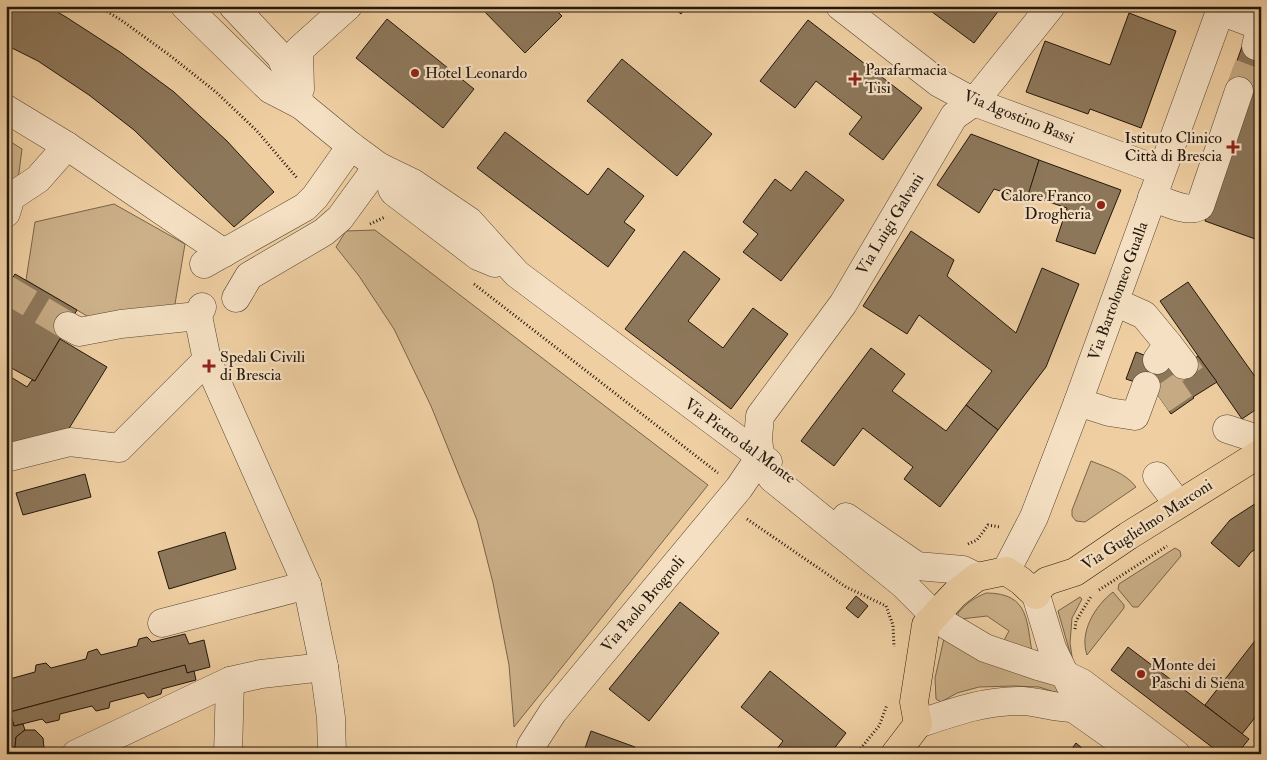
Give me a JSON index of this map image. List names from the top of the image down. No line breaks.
{"streets":{"main road":["Via Guglielmo Marconi"],"street":["Via Agostino Bassi","Via Luigi Galvani","Via Bartolomeo Gualla","Via Pietro dal Monte","Via Paolo Brognoli"]},"crossings":[["Via Agostino Bassi","Via Luigi Galvani"],["Via Agostino Bassi","Via Bartolomeo Gualla"],["Via Luigi Galvani","Via Pietro dal Monte"],["Via Luigi Galvani","Via Paolo Brognoli"],["Via Pietro dal Monte","Via Paolo Brognoli"]],"places":{"other":["Hotel Leonardo","Calore Franco Drogheria","Monte dei Paschi di Siena"],"health":["Parafarmacia Tisi","Istituto Clinico Città di Brescia","Spedali Civili di Brescia"]}}
